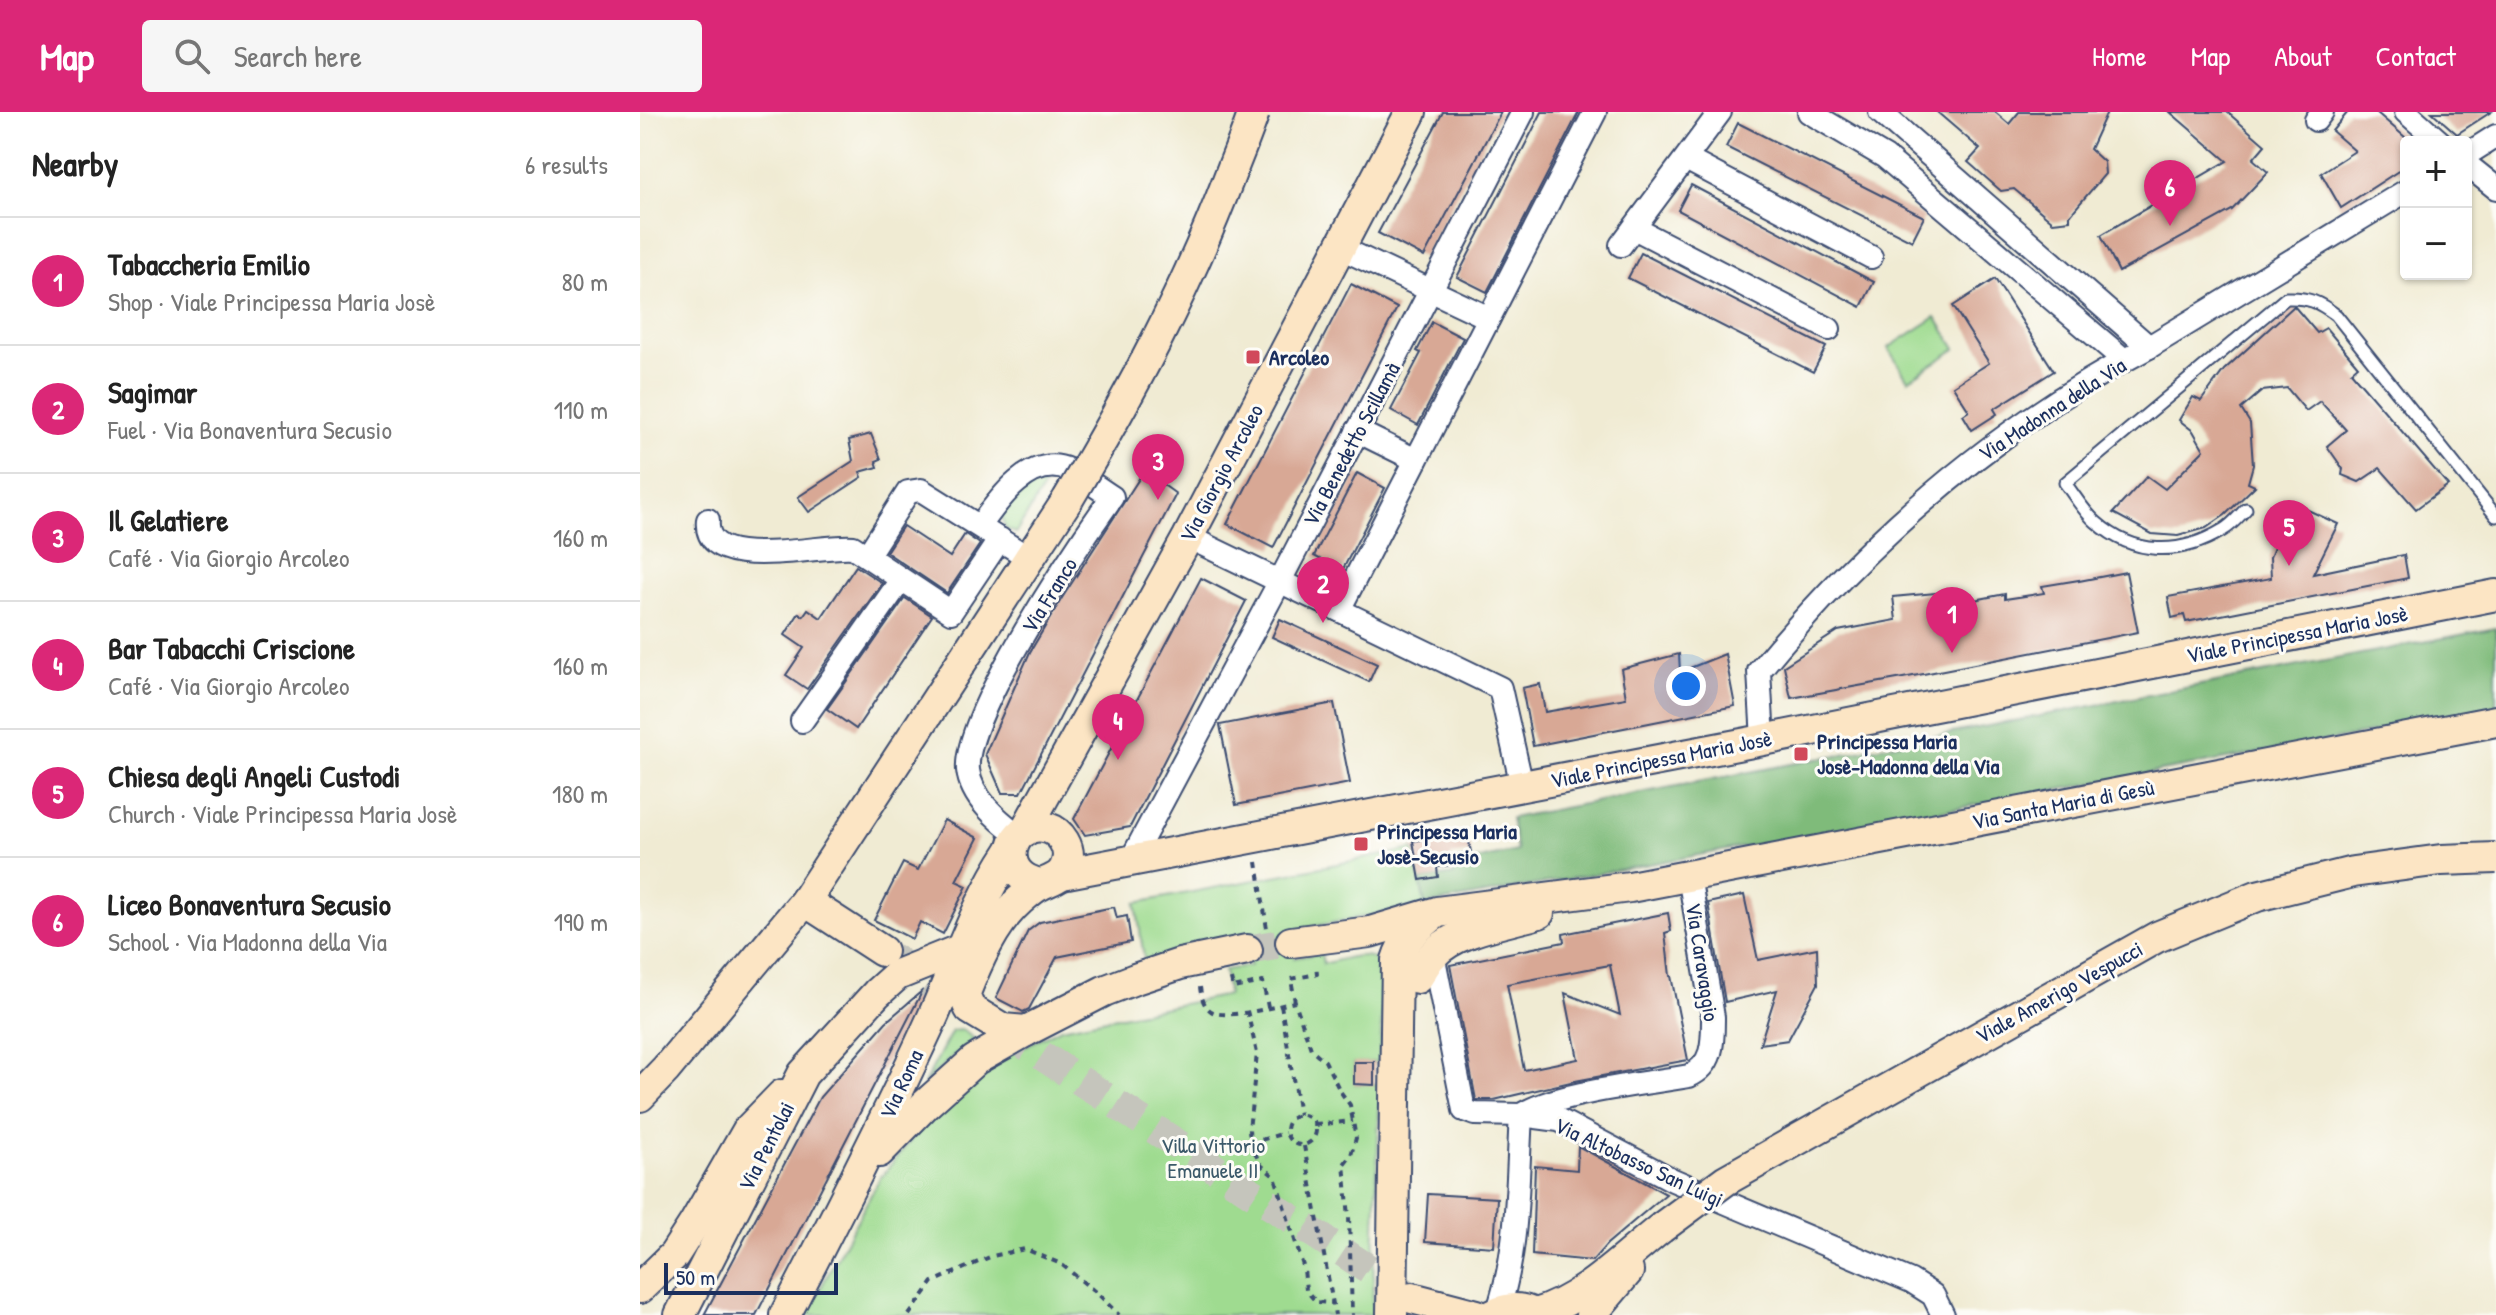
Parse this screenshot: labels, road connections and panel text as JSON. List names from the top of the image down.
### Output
{
  "streets": {
    "main road": [
      "Via Giorgio Arcoleo",
      "Viale Principessa Maria Josè",
      "Via Santa Maria di Gesù",
      "Viale Amerigo Vespucci",
      "Via Roma",
      "Via Pentolai"
    ],
    "street": [
      "Via Madonna della Via",
      "Via Benedetto Scillamà",
      "Via Franco",
      "Via Caravaggio",
      "Via Altobasso San Luigi"
    ]
  },
  "crossings": [
    ["Via Madonna della Via", "Viale Principessa Maria Josè"],
    ["Via Benedetto Scillamà", "Viale Principessa Maria Josè"],
    ["Via Giorgio Arcoleo", "Via Franco"],
    ["Via Giorgio Arcoleo", "Viale Principessa Maria Josè"],
    ["Via Giorgio Arcoleo", "Via Roma"],
    ["Via Franco", "Viale Principessa Maria Josè"],
    ["Via Franco", "Via Roma"],
    ["Viale Principessa Maria Josè", "Via Roma"],
    ["Via Santa Maria di Gesù", "Via Caravaggio"],
    ["Via Caravaggio", "Via Altobasso San Luigi"],
    ["Via Roma", "Via Pentolai"]
  ],
  "parks": ["Villa Vittorio Emanuele II"],
  "places": {
    "transit": ["Arcoleo", "Principessa Maria Josè-Madonna della Via", "Principessa Maria Josè-Secusio"]
  },
  "scale_bar": "50 m",
  "page": {
    "header": "Map",
    "search": "Search here",
    "nav": [
      "Home",
      "Map",
      "About",
      "Contact"
    ],
    "heading": ["Nearby", "6 results"],
    "map_buttons": ["+", "−"],
    "pins": [
      "6",
      "3",
      "5",
      "2",
      "1",
      "4"
    ],
    "list": [
      {
        "mark": "1",
        "name": "Tabaccheria Emilio",
        "note": "Shop · Viale Principessa Maria Josè",
        "value": "80 m"
      },
      {
        "mark": "2",
        "name": "Sagimar",
        "note": "Fuel · Via Bonaventura Secusio",
        "value": "110 m"
      },
      {
        "mark": "3",
        "name": "Il Gelatiere",
        "note": "Café · Via Giorgio Arcoleo",
        "value": "160 m"
      },
      {
        "mark": "4",
        "name": "Bar Tabacchi Criscione",
        "note": "Café · Via Giorgio Arcoleo",
        "value": "160 m"
      },
      {
        "mark": "5",
        "name": "Chiesa degli Angeli Custodi",
        "note": "Church · Viale Principessa Maria Josè",
        "value": "180 m"
      },
      {
        "mark": "6",
        "name": "Liceo Bonaventura Secusio",
        "note": "School · Via Madonna della Via",
        "value": "190 m"
      }
    ],
    "scale": "50 m"
  }
}
